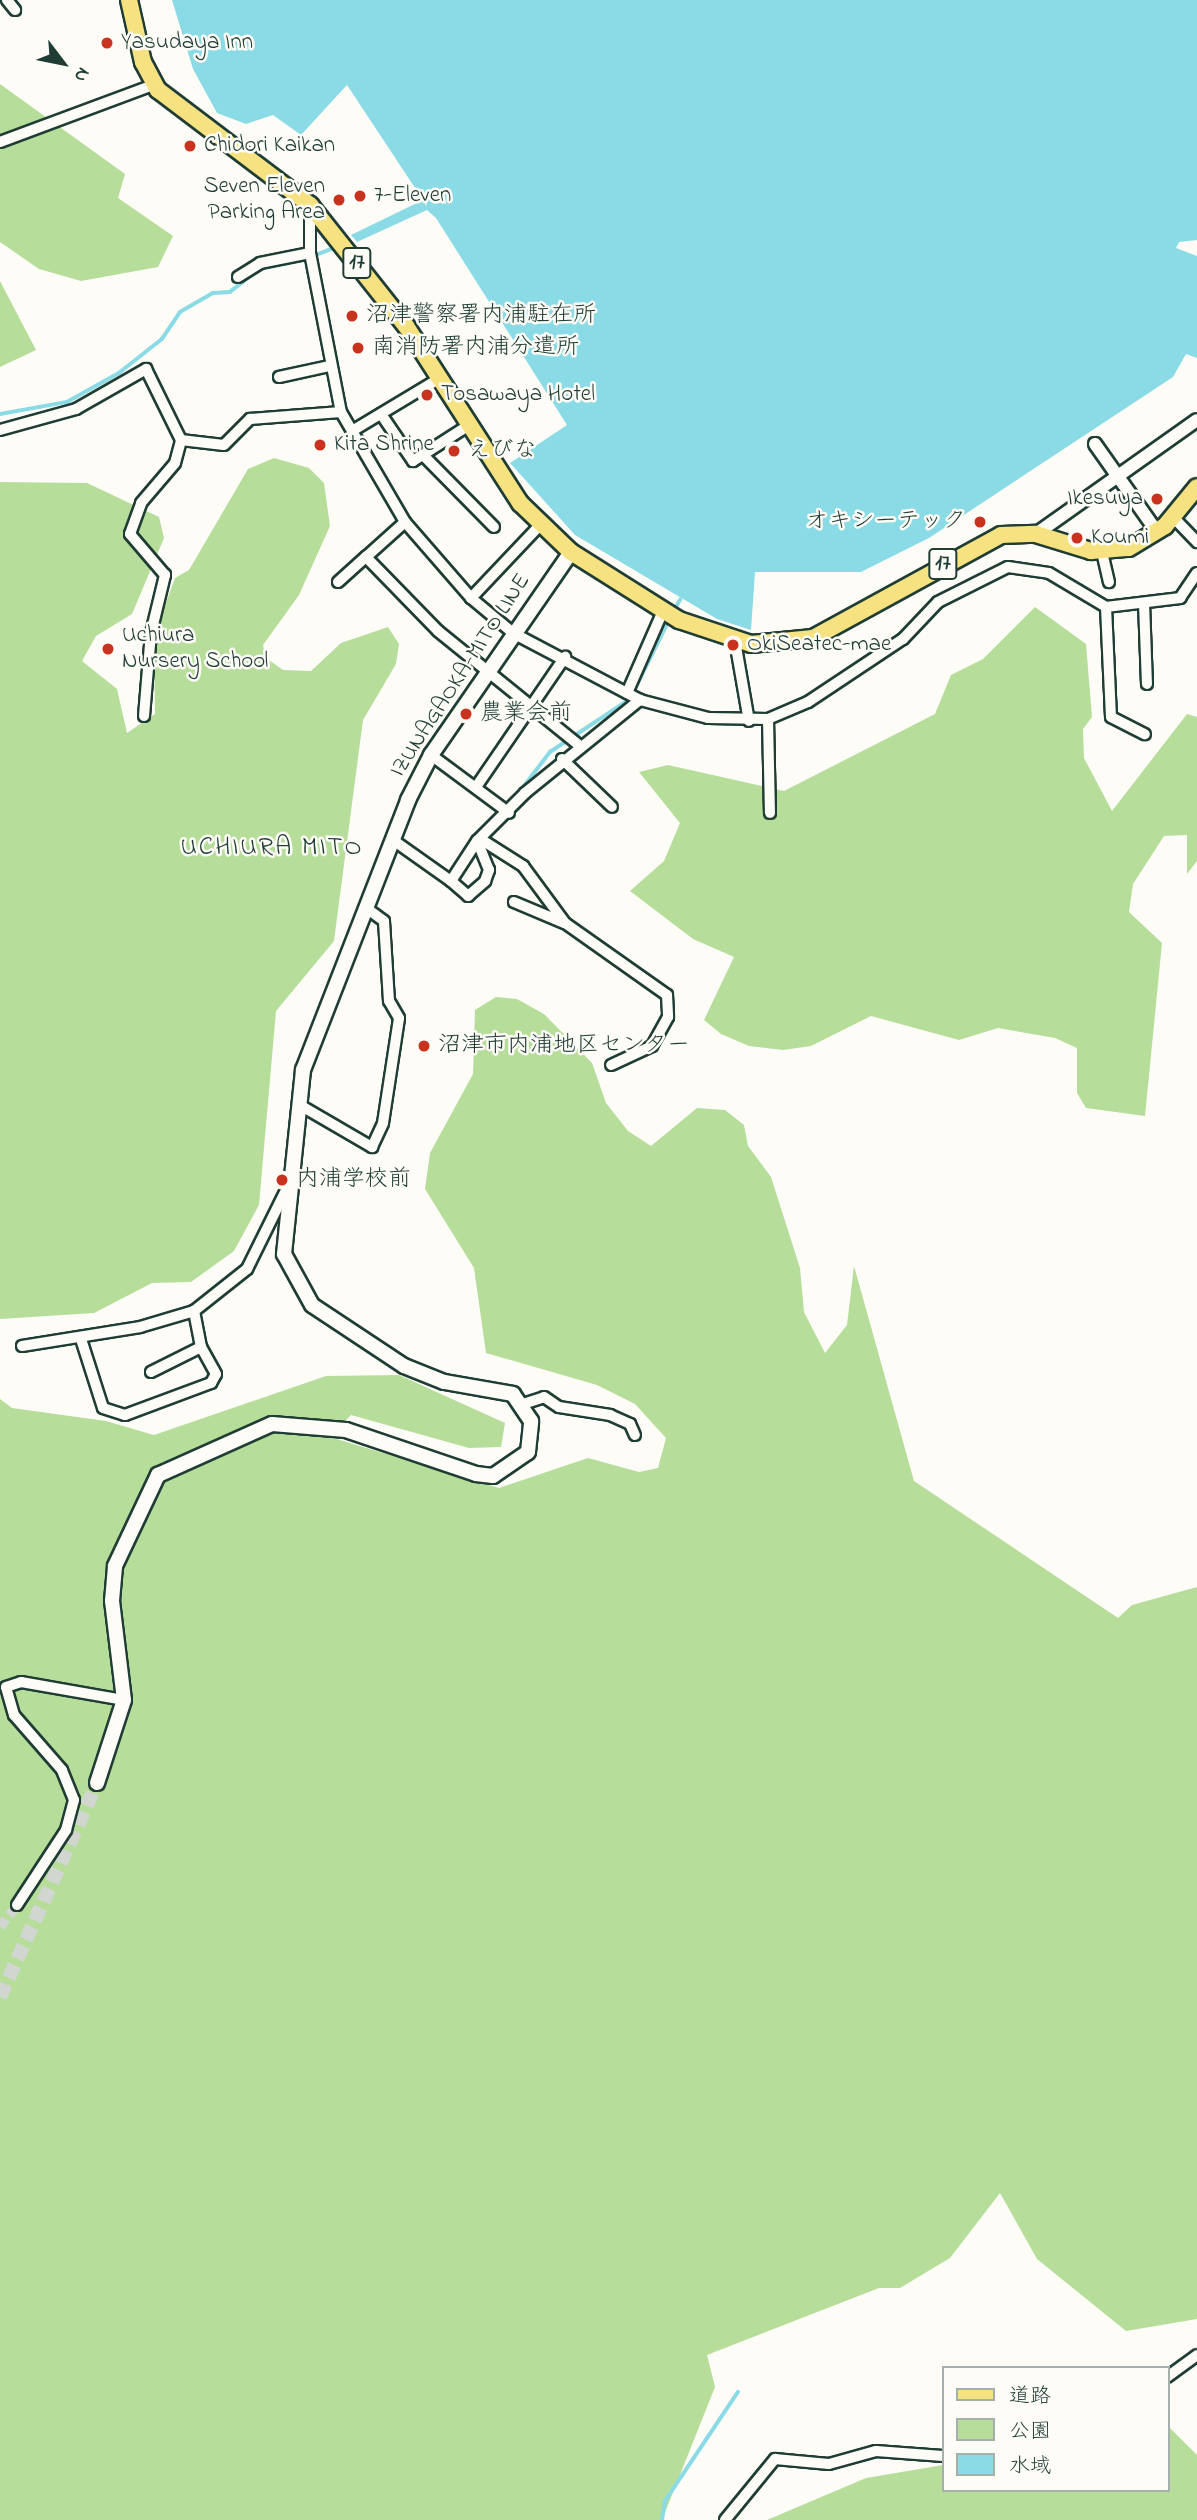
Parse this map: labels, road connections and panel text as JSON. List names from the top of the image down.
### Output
{
  "streets": {
    "main road": ["17", "IZUNAGAOKA-MITO LINE"]
  },
  "crossings": [
    ["17", "IZUNAGAOKA-MITO LINE"]
  ],
  "districts": ["UCHIURA MITO"],
  "places": [
    "Yasudaya Inn",
    "Chidori Kaikan",
    "7-Eleven",
    "Seven Eleven Parking Area",
    "沼津警察署内浦駐在所",
    "南消防署内浦分遣所",
    "Tosawaya Hotel",
    "Kita Shrine",
    "えびな",
    "Ikesuya",
    "オキシーテック",
    "Koumi",
    "OkiSeatec-mae",
    "Uchiura Nursery School",
    "農業会前",
    "沼津市内浦地区センター",
    "内浦学校前"
  ],
  "legend": ["道路", "公園", "水域"],
  "north": "bottom right"
}
